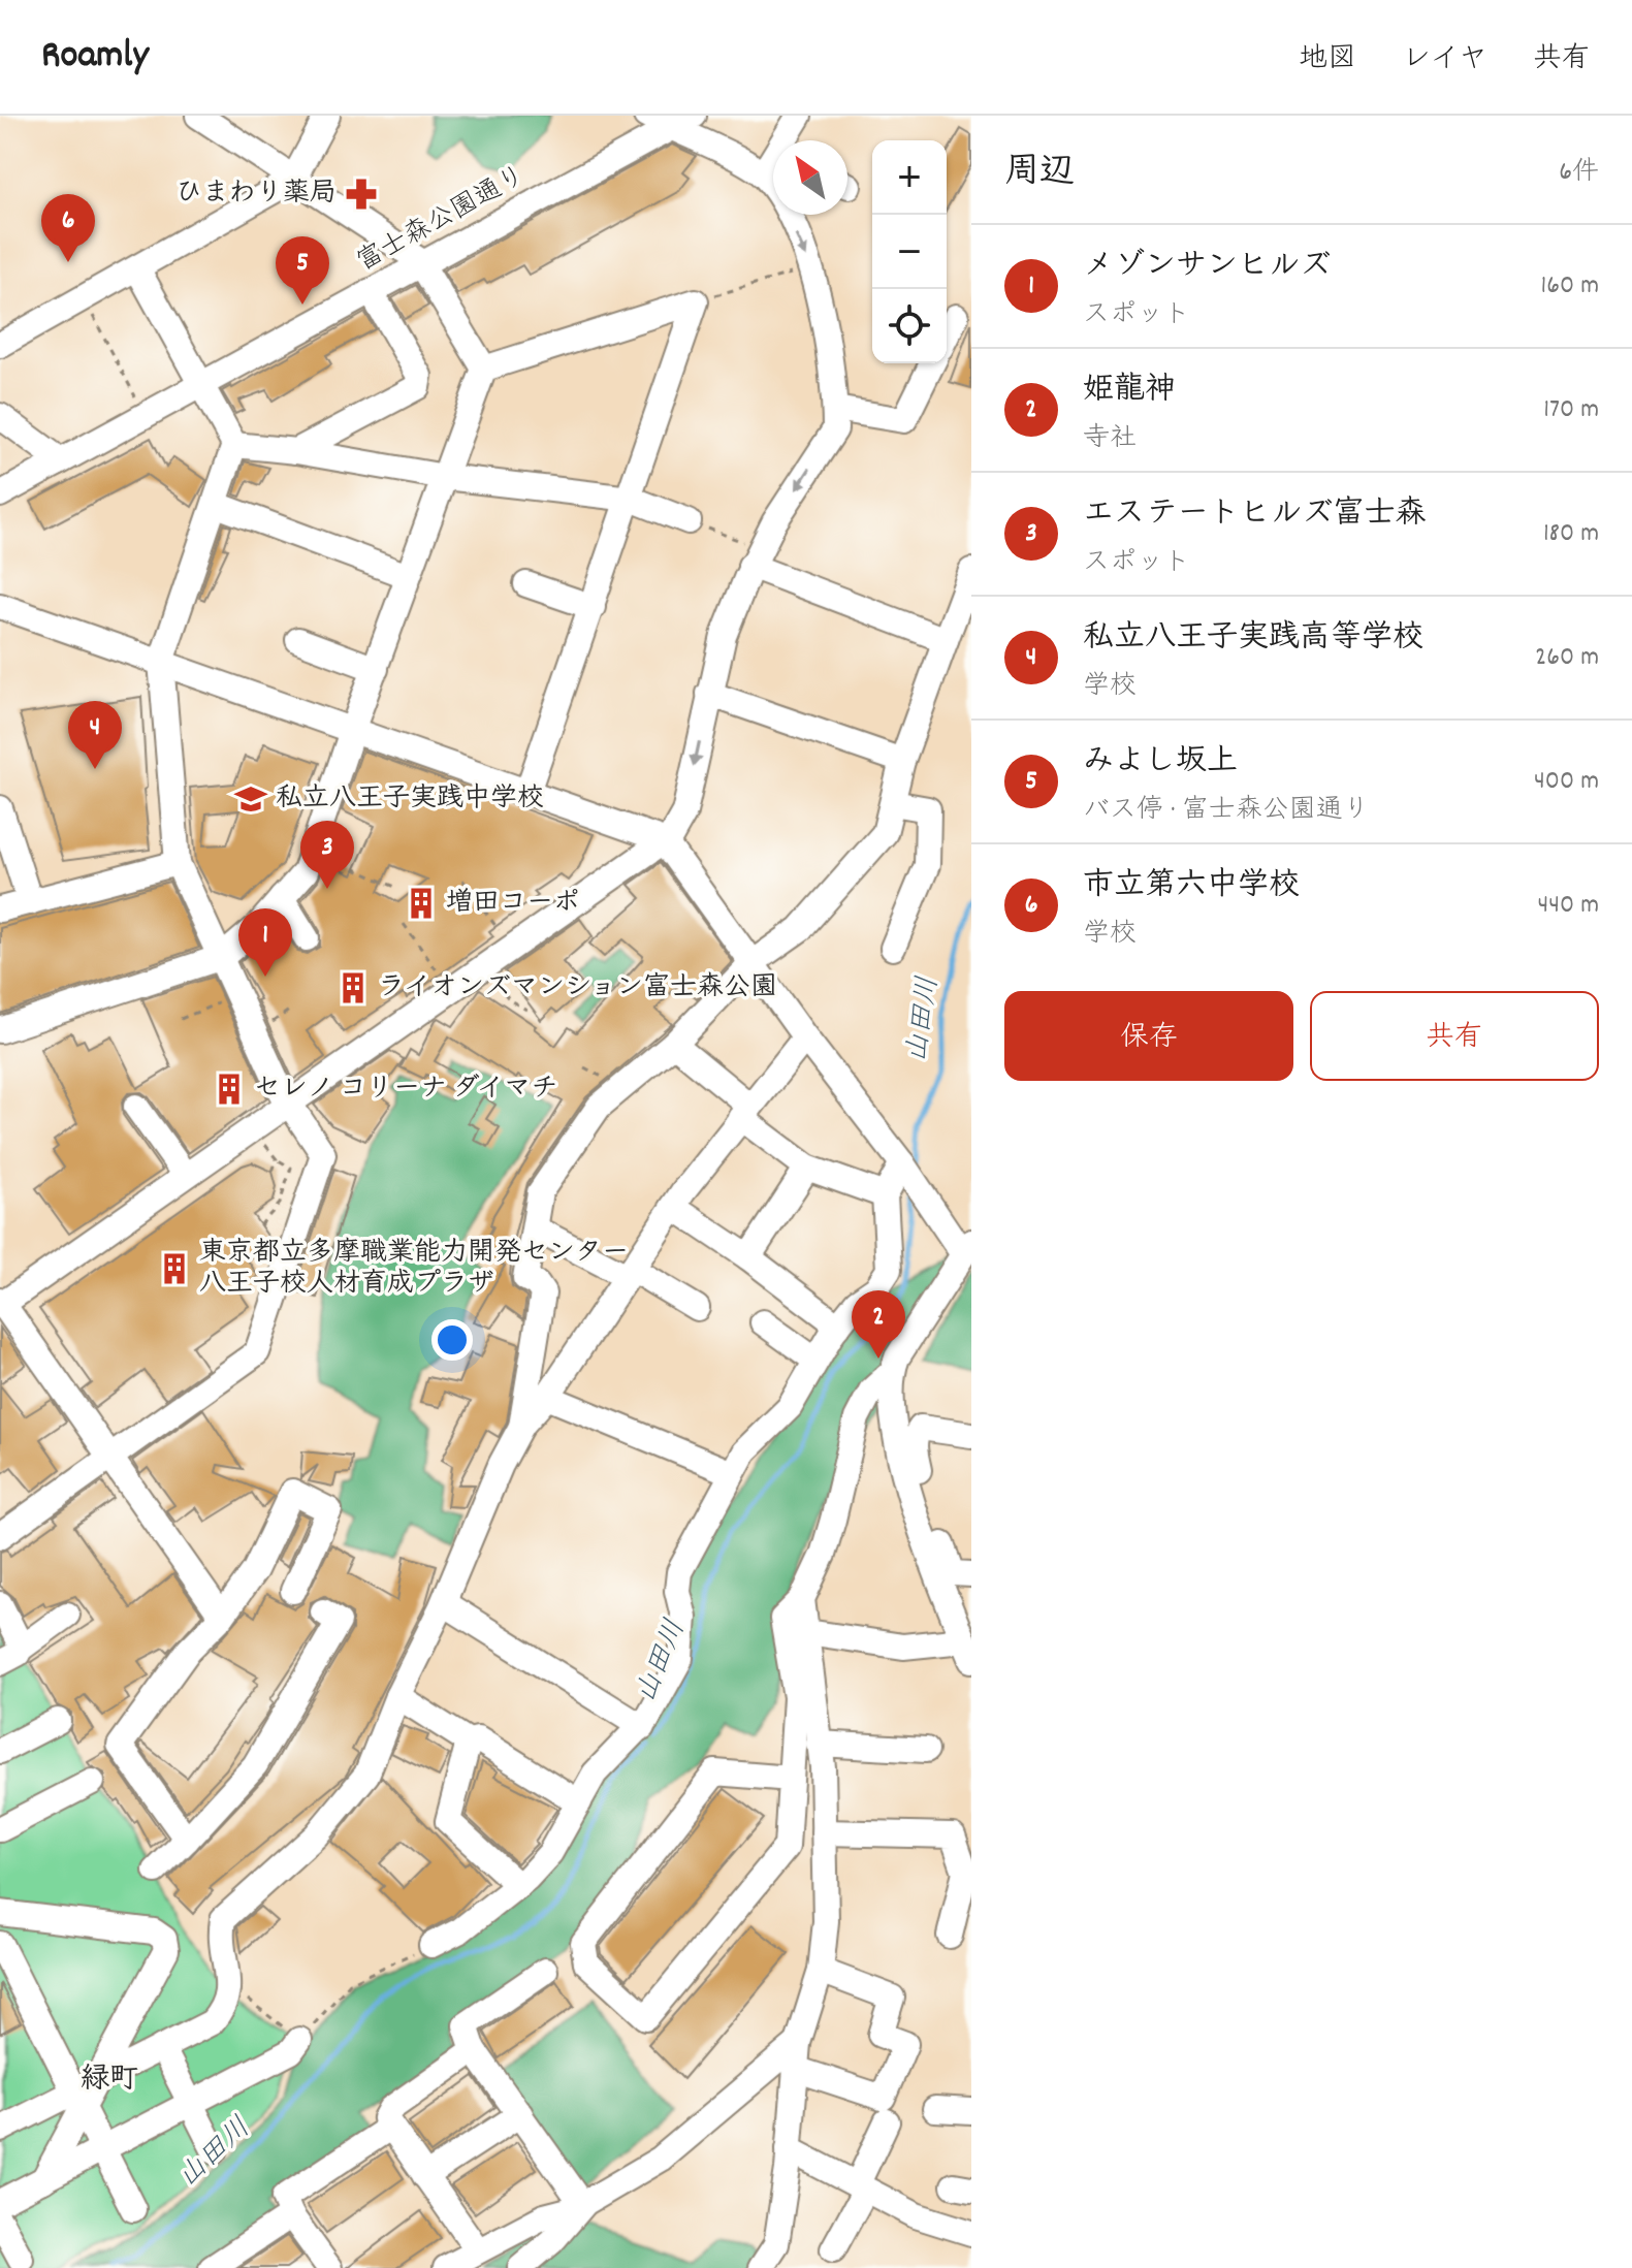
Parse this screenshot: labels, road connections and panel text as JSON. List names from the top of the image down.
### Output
{
  "streets": {
    "street": ["富士森公園通り"]
  },
  "districts": ["緑町"],
  "water": ["山田川"],
  "places": {
    "pharmacy": ["ひまわり薬局"],
    "school or university": ["私立八王子実践中学校"],
    "building": [
      "増田コーポ",
      "ライオンズマンション富士森公園",
      "セレノ コリーナ ダイマチ",
      "東京都立多摩職業能力開発センター 八王子校人材育成プラザ"
    ]
  },
  "north": "top left",
  "page": {
    "header": "Roamly",
    "nav": ["地図", "レイヤ", "共有"],
    "heading": ["周辺", "6件"],
    "map_buttons": ["+", "−"],
    "pins": [
      "6",
      "5",
      "4",
      "3",
      "1",
      "2"
    ],
    "list": [
      {
        "mark": "1",
        "name": "メゾンサンヒルズ",
        "note": "スポット",
        "value": "160 m"
      },
      {
        "mark": "2",
        "name": "姫龍神",
        "note": "寺社",
        "value": "170 m"
      },
      {
        "mark": "3",
        "name": "エステートヒルズ富士森",
        "note": "スポット",
        "value": "180 m"
      },
      {
        "mark": "4",
        "name": "私立八王子実践高等学校",
        "note": "学校",
        "value": "260 m"
      },
      {
        "mark": "5",
        "name": "みよし坂上",
        "note": "バス停 · 富士森公園通り",
        "value": "400 m"
      },
      {
        "mark": "6",
        "name": "市立第六中学校",
        "note": "学校",
        "value": "440 m"
      }
    ],
    "buttons": ["保存", "共有"]
  }
}
